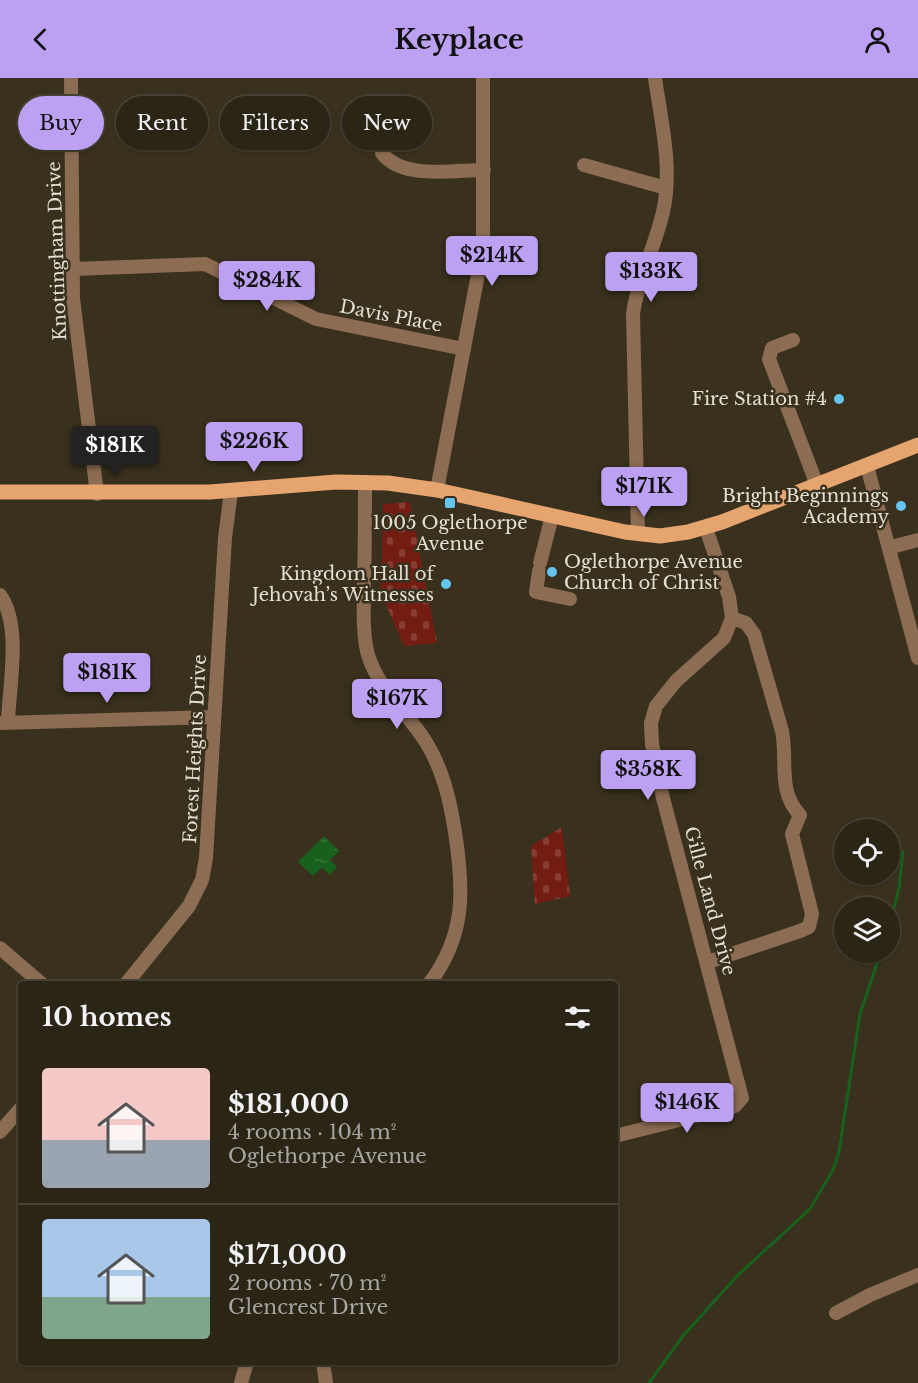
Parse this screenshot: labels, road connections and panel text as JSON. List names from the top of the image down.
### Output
{
  "streets": {
    "street": [
      "Knottingham Drive",
      "Davis Place",
      "Forest Heights Drive",
      "Gille Land Drive"
    ]
  },
  "crossings": [
    ["Knottingham Drive", "Davis Place"]
  ],
  "places": {
    "other": [
      "Fire Station #4",
      "Bright Beginnings Academy",
      "Oglethorpe Avenue Church of Christ",
      "Kingdom Hall of Jehovah’s Witnesses"
    ],
    "transit": ["1005 Oglethorpe Avenue"]
  },
  "page": {
    "header": "Keyplace",
    "chip": [
      "Buy",
      "Rent",
      "Filters",
      "New"
    ],
    "price": [
      "$214K",
      "$133K",
      "$284K",
      "$226K",
      "$181K",
      "$171K",
      "$181K",
      "$167K",
      "$358K",
      "$146K"
    ],
    "heading": "10 homes",
    "list": [
      {
        "name": "$181,000",
        "note": "4 rooms · 104 m² · Oglethorpe Avenue"
      },
      {
        "name": "$171,000",
        "note": "2 rooms · 70 m² · Glencrest Drive"
      }
    ]
  }
}
